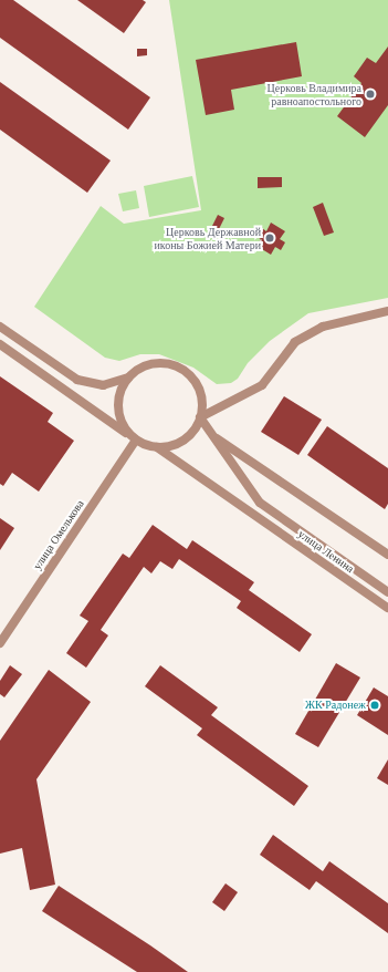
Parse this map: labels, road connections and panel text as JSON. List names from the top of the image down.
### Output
{
  "streets": {
    "street": ["улица Омелькова", "улица Ленина"]
  },
  "crossings": [
    ["улица Омелькова", "улица Ленина"]
  ],
  "places": ["Церковь Владимира равноапостольного", "Церковь Державной иконы Божией Матери", "ЖК Радонеж"]
}
